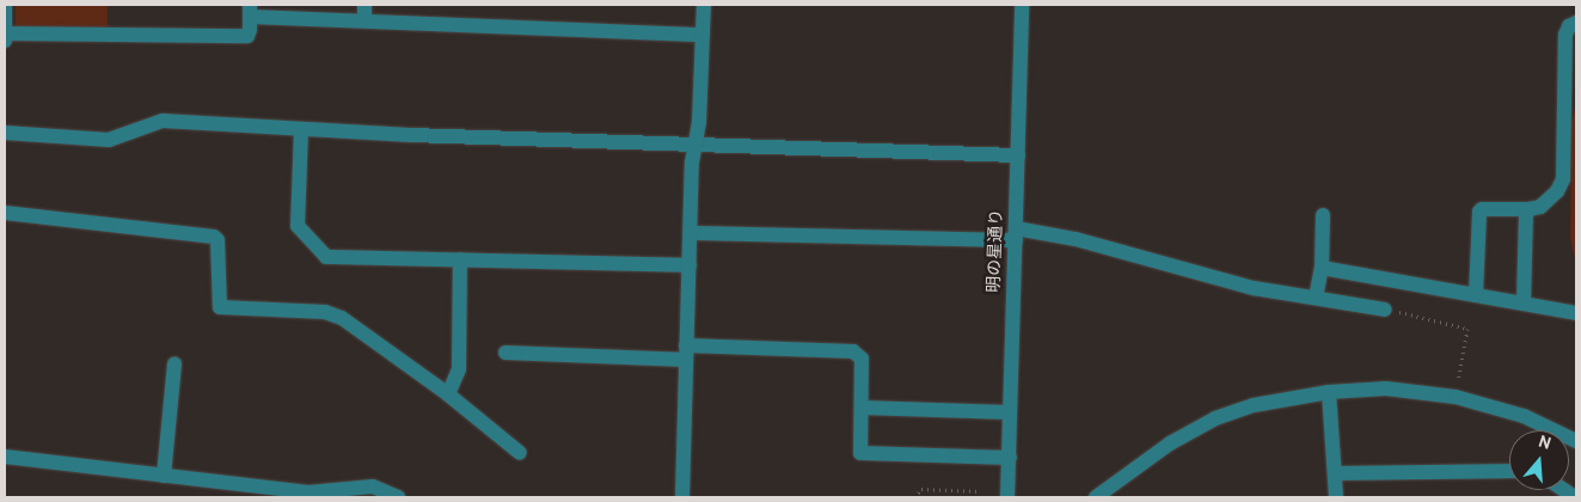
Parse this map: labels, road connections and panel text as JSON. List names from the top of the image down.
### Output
{
  "streets": {
    "street": ["明の星通り"]
  },
  "north": "top"
}
